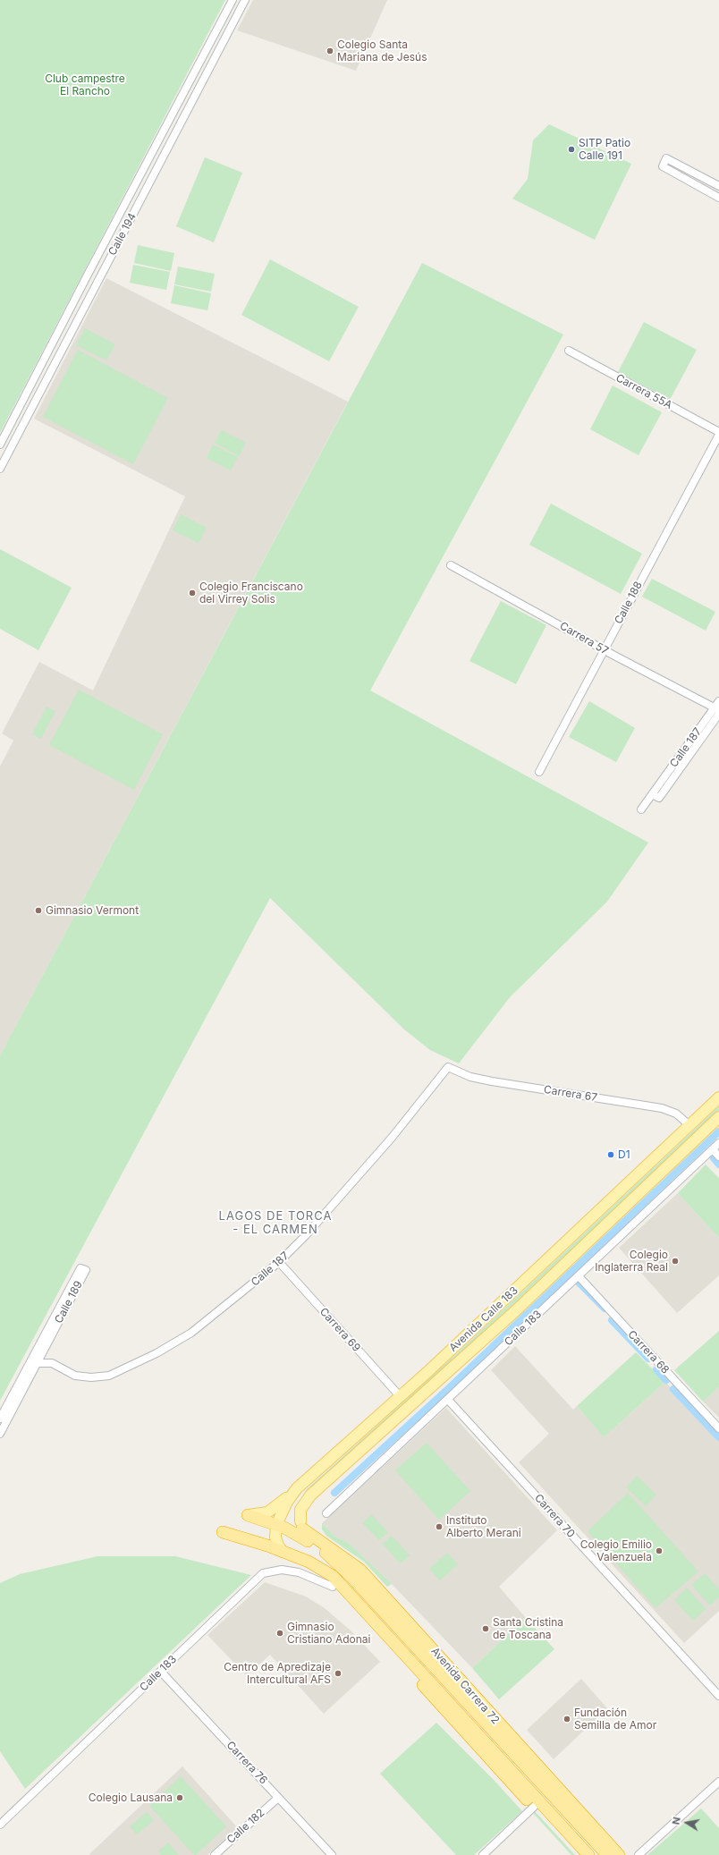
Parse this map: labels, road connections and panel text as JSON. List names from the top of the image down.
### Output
{
  "streets": {
    "highway": ["Avenida Carrera 72"],
    "main road": ["Avenida Calle 183"],
    "street": [
      "Calle 194",
      "Carrera 55A",
      "Calle 188",
      "Carrera 57",
      "Calle 187",
      "Carrera 67",
      "Calle 189",
      "Calle 183",
      "Carrera 69",
      "Carrera 68",
      "Carrera 70",
      "Carrera 76",
      "Calle 182"
    ]
  },
  "crossings": [
    ["Carrera 55A", "Calle 188"],
    ["Calle 188", "Carrera 57"],
    ["Carrera 57", "Calle 187"],
    ["Calle 187", "Carrera 67"],
    ["Calle 187", "Calle 189"],
    ["Calle 187", "Carrera 69"],
    ["Carrera 67", "Avenida Calle 183"],
    ["Avenida Calle 183", "Carrera 69"],
    ["Avenida Calle 183", "Avenida Carrera 72"],
    ["Calle 183", "Carrera 68"],
    ["Calle 183", "Carrera 70"],
    ["Calle 183", "Avenida Carrera 72"],
    ["Calle 183", "Carrera 76"],
    ["Carrera 76", "Calle 182"]
  ],
  "districts": ["LAGOS DE TORCA - EL CARMEN"],
  "parks": ["Club campestre El Rancho"],
  "places": [
    "Colegio Santa Mariana de Jesús",
    "SITP Patio Calle 191",
    "Colegio Franciscano del Virrey Solis",
    "Gimnasio Vermont",
    "D1",
    "Colegio Inglaterra Real",
    "Instituto Alberto Merani",
    "Colegio Emilio Valenzuela",
    "Santa Cristina de Toscana",
    "Gimnasio Cristiano Adonai",
    "Centro de Apredizaje Intercultural AFS",
    "Fundación Semilla de Amor",
    "Colegio Lausana"
  ],
  "north": "left"
}
